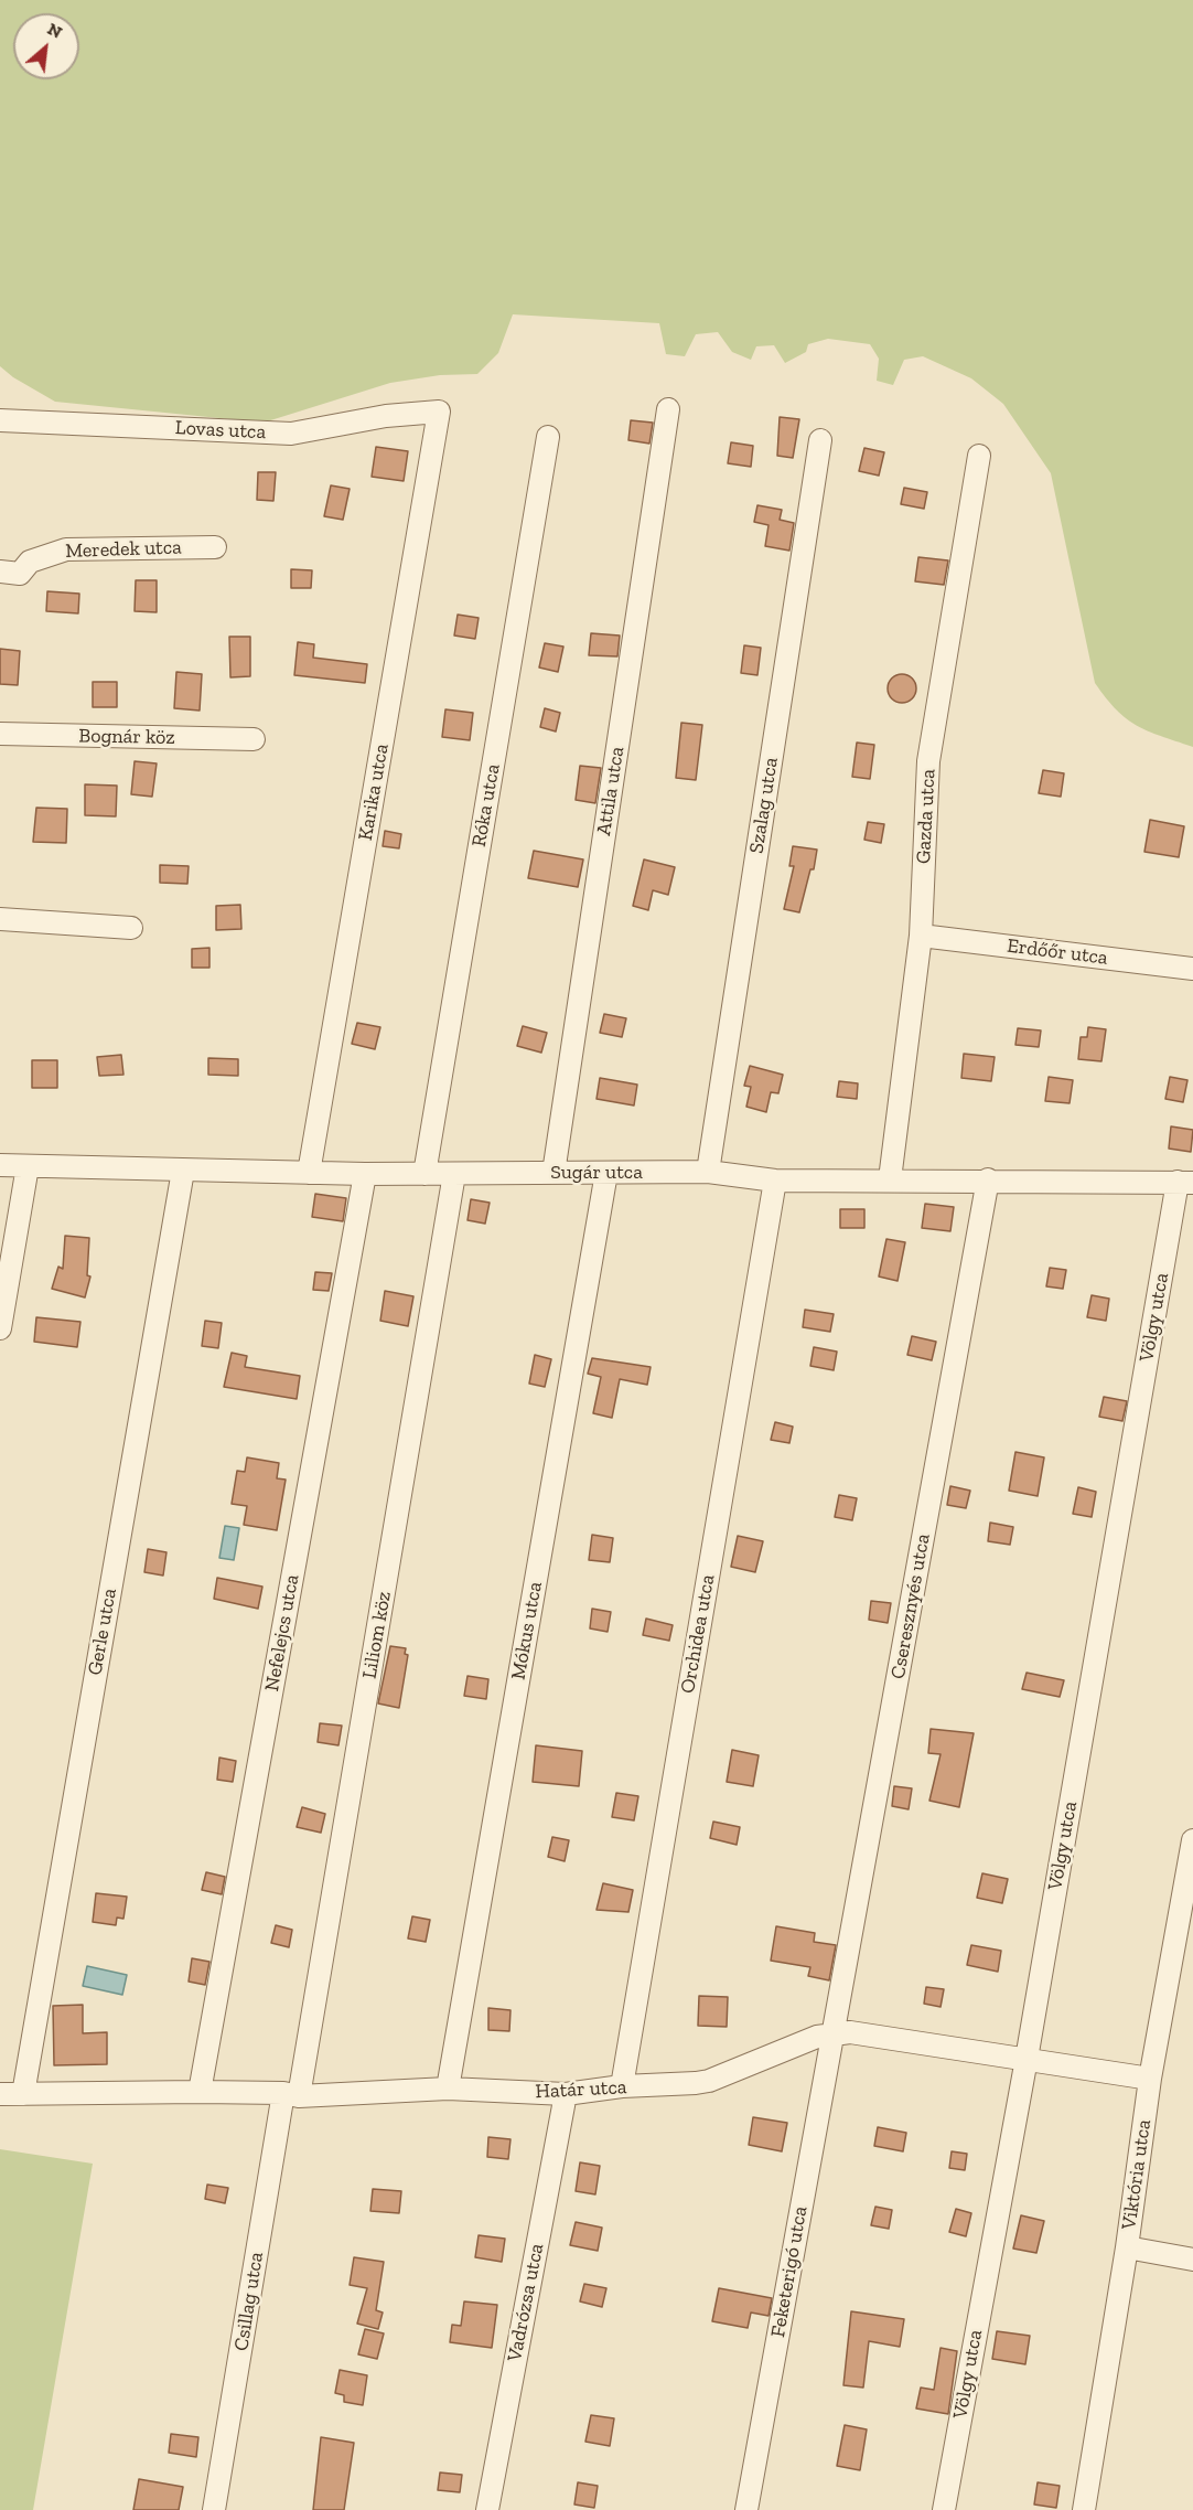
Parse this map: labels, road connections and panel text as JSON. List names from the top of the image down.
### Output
{
  "streets": {
    "street": [
      "Lovas utca",
      "Meredek utca",
      "Bognár köz",
      "Attila utca",
      "Karika utca",
      "Róka utca",
      "Szalag utca",
      "Gazda utca",
      "Erdőőr utca",
      "Sugár utca",
      "Völgy utca",
      "Cseresznyés utca",
      "Mókus utca",
      "Gerle utca",
      "Nefelejcs utca",
      "Orchidea utca",
      "Liliom köz",
      "Határ utca",
      "Viktória utca",
      "Feketerigó utca",
      "Csillag utca",
      "Vadrózsa utca"
    ]
  },
  "crossings": [
    ["Lovas utca", "Karika utca"],
    ["Attila utca", "Sugár utca"],
    ["Karika utca", "Sugár utca"],
    ["Róka utca", "Sugár utca"],
    ["Szalag utca", "Sugár utca"],
    ["Gazda utca", "Erdőőr utca"],
    ["Gazda utca", "Sugár utca"],
    ["Sugár utca", "Völgy utca"],
    ["Sugár utca", "Cseresznyés utca"],
    ["Sugár utca", "Mókus utca"],
    ["Sugár utca", "Gerle utca"],
    ["Sugár utca", "Nefelejcs utca"],
    ["Sugár utca", "Orchidea utca"],
    ["Sugár utca", "Liliom köz"],
    ["Völgy utca", "Határ utca"],
    ["Cseresznyés utca", "Határ utca"],
    ["Cseresznyés utca", "Feketerigó utca"],
    ["Mókus utca", "Határ utca"],
    ["Gerle utca", "Határ utca"],
    ["Nefelejcs utca", "Határ utca"],
    ["Orchidea utca", "Határ utca"],
    ["Liliom köz", "Határ utca"],
    ["Liliom köz", "Csillag utca"],
    ["Határ utca", "Viktória utca"],
    ["Határ utca", "Feketerigó utca"],
    ["Határ utca", "Csillag utca"],
    ["Határ utca", "Vadrózsa utca"]
  ],
  "north": "top right"
}
